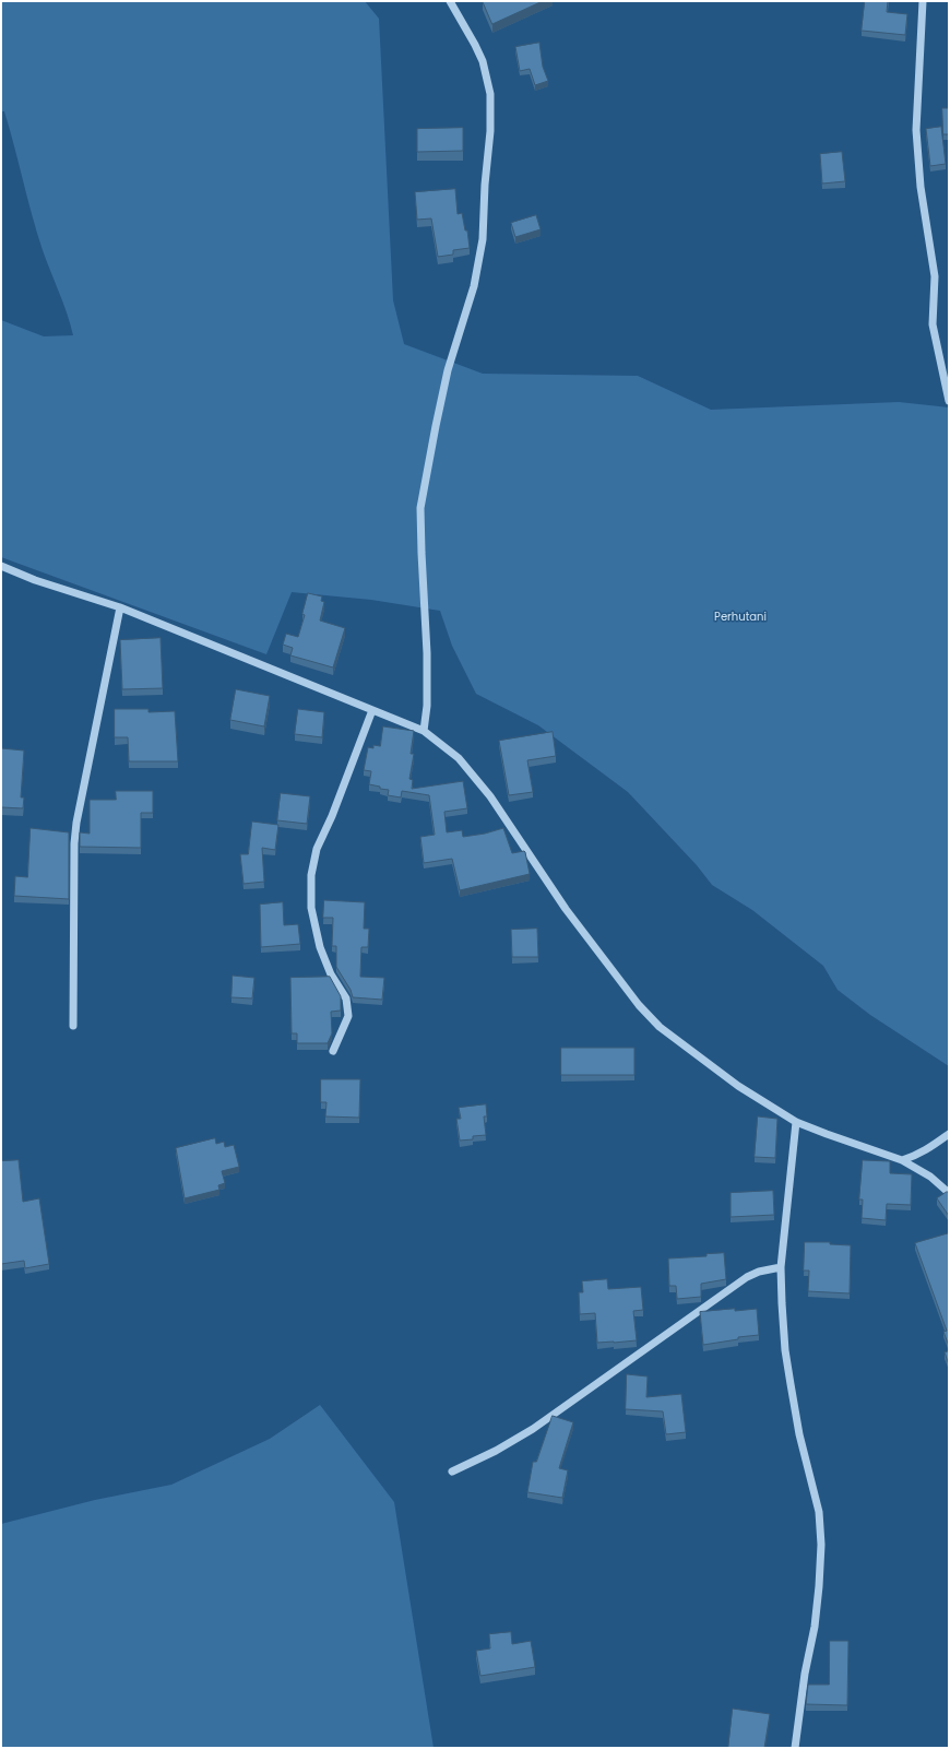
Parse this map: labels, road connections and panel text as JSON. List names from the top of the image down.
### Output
{
  "parks": ["Perhutani"]
}
